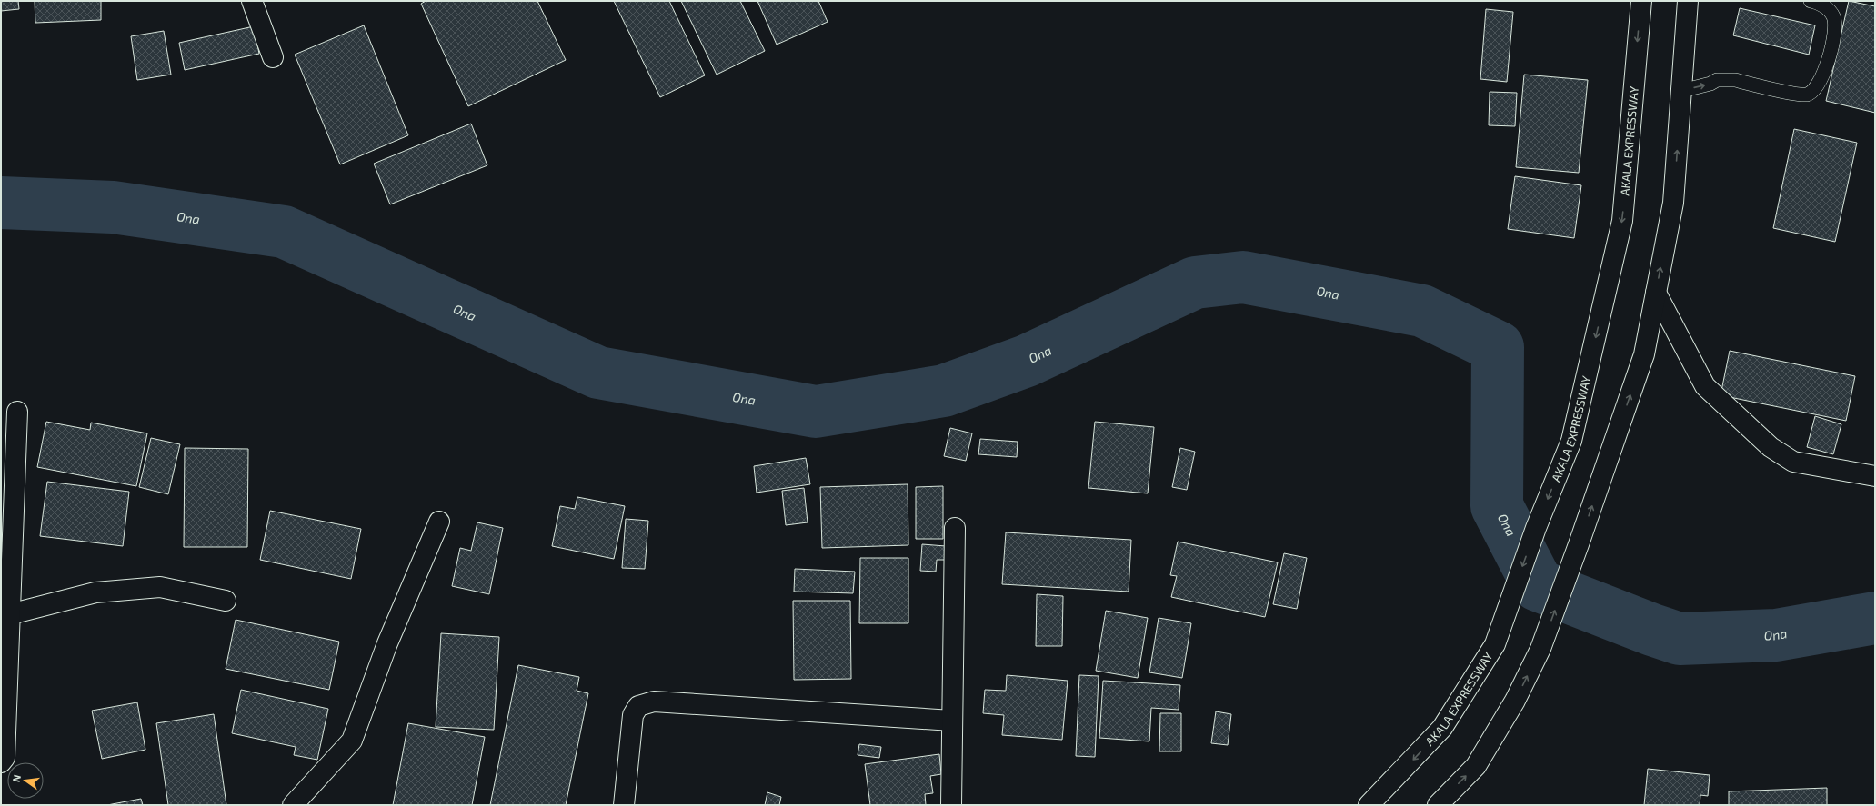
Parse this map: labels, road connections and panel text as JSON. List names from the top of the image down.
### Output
{
  "streets": {
    "street": ["AKALA EXPRESSWAY"]
  },
  "water": ["Ona"],
  "north": "left"
}
